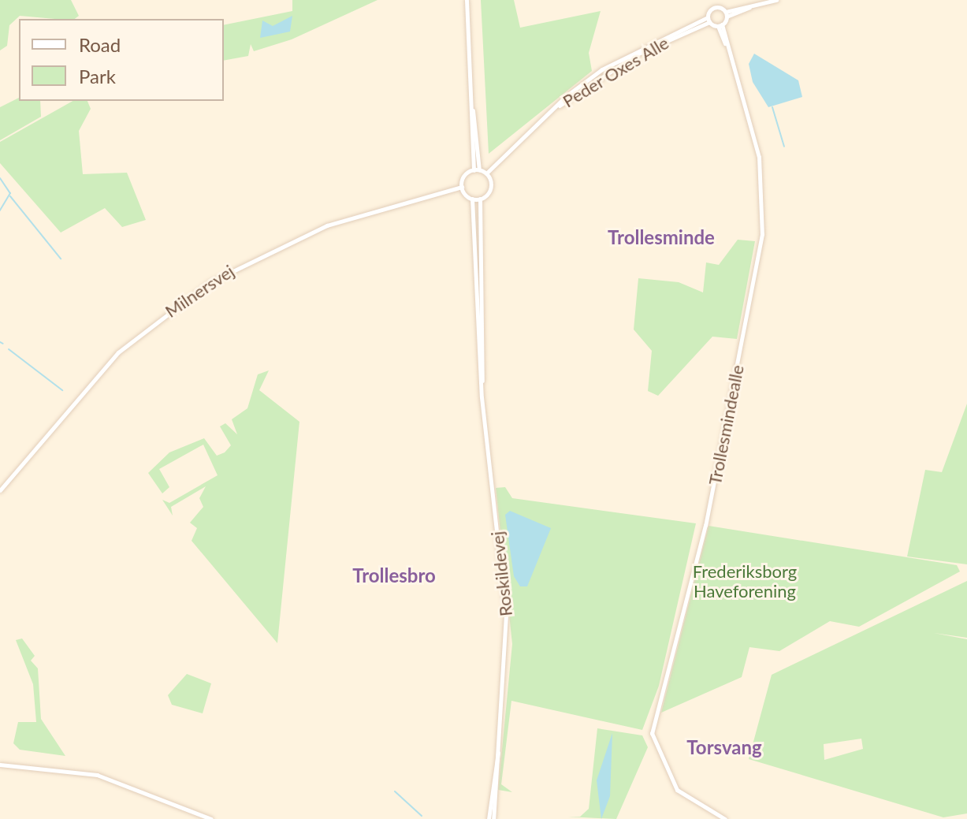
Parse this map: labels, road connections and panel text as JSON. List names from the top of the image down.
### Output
{
  "streets": {
    "street": [
      "Peder Oxes Alle",
      "Milnersvej",
      "Trollesmindealle",
      "Roskildevej"
    ]
  },
  "crossings": [
    ["Peder Oxes Alle", "Milnersvej"],
    ["Peder Oxes Alle", "Roskildevej"],
    ["Milnersvej", "Roskildevej"]
  ],
  "districts": ["Trollesminde", "Trollesbro", "Torsvang"],
  "parks": ["Frederiksborg Haveforening"],
  "legend": ["Road", "Park"]
}
